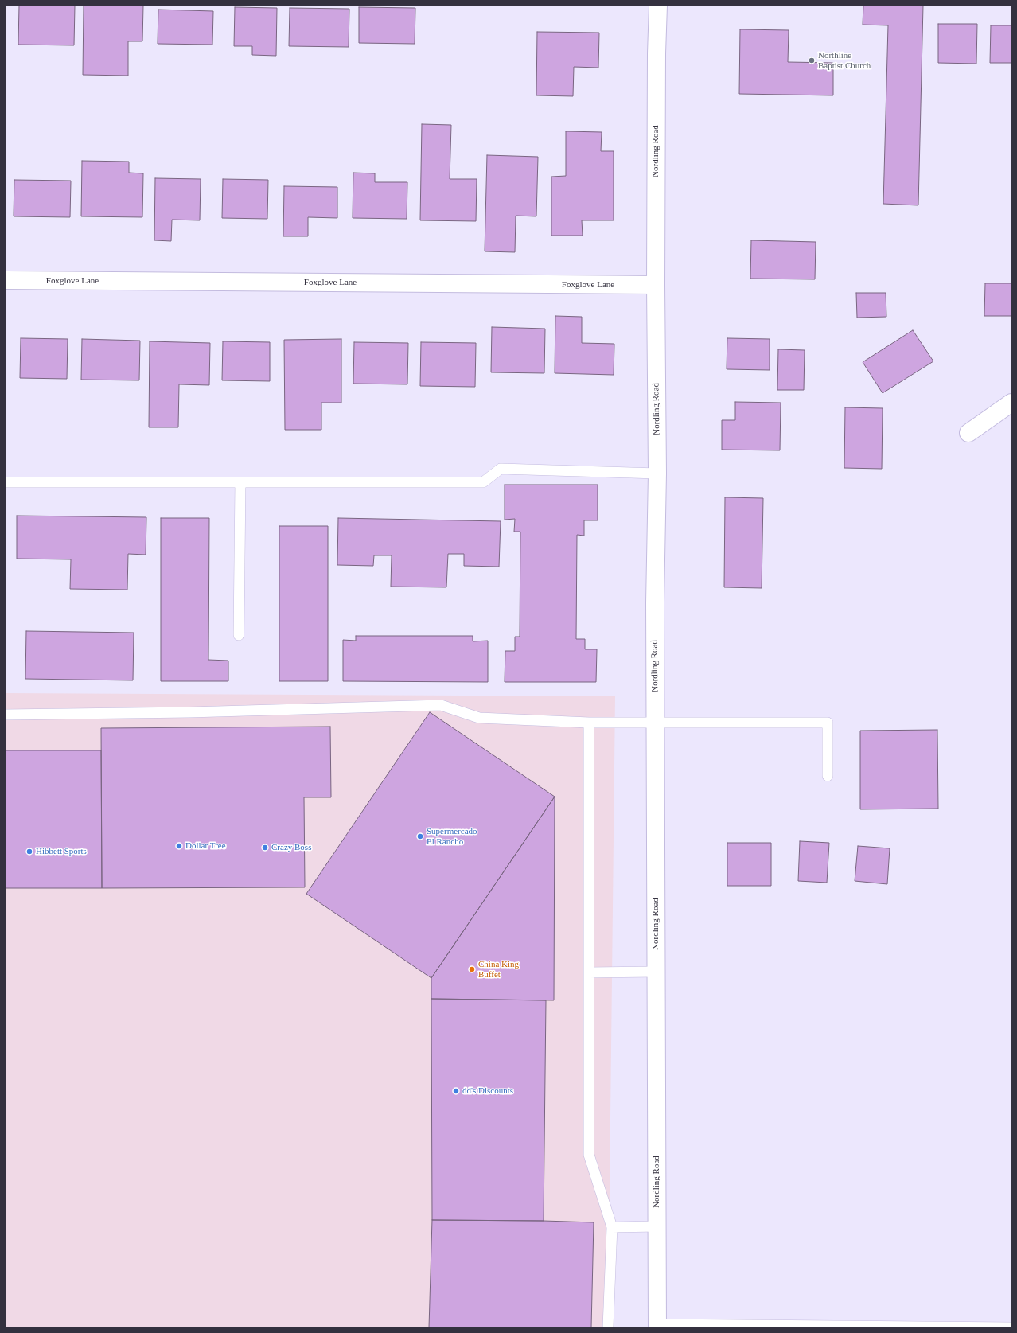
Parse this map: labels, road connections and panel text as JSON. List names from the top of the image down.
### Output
{
  "streets": {
    "street": ["Nordling Road", "Foxglove Lane"]
  },
  "crossings": [
    ["Nordling Road", "Foxglove Lane"]
  ],
  "places": [
    "Northline Baptist Church",
    "Supermercado El Rancho",
    "Dollar Tree",
    "Crazy Boss",
    "Hibbett Sports",
    "China King Buffet",
    "dd's Discounts"
  ]
}
